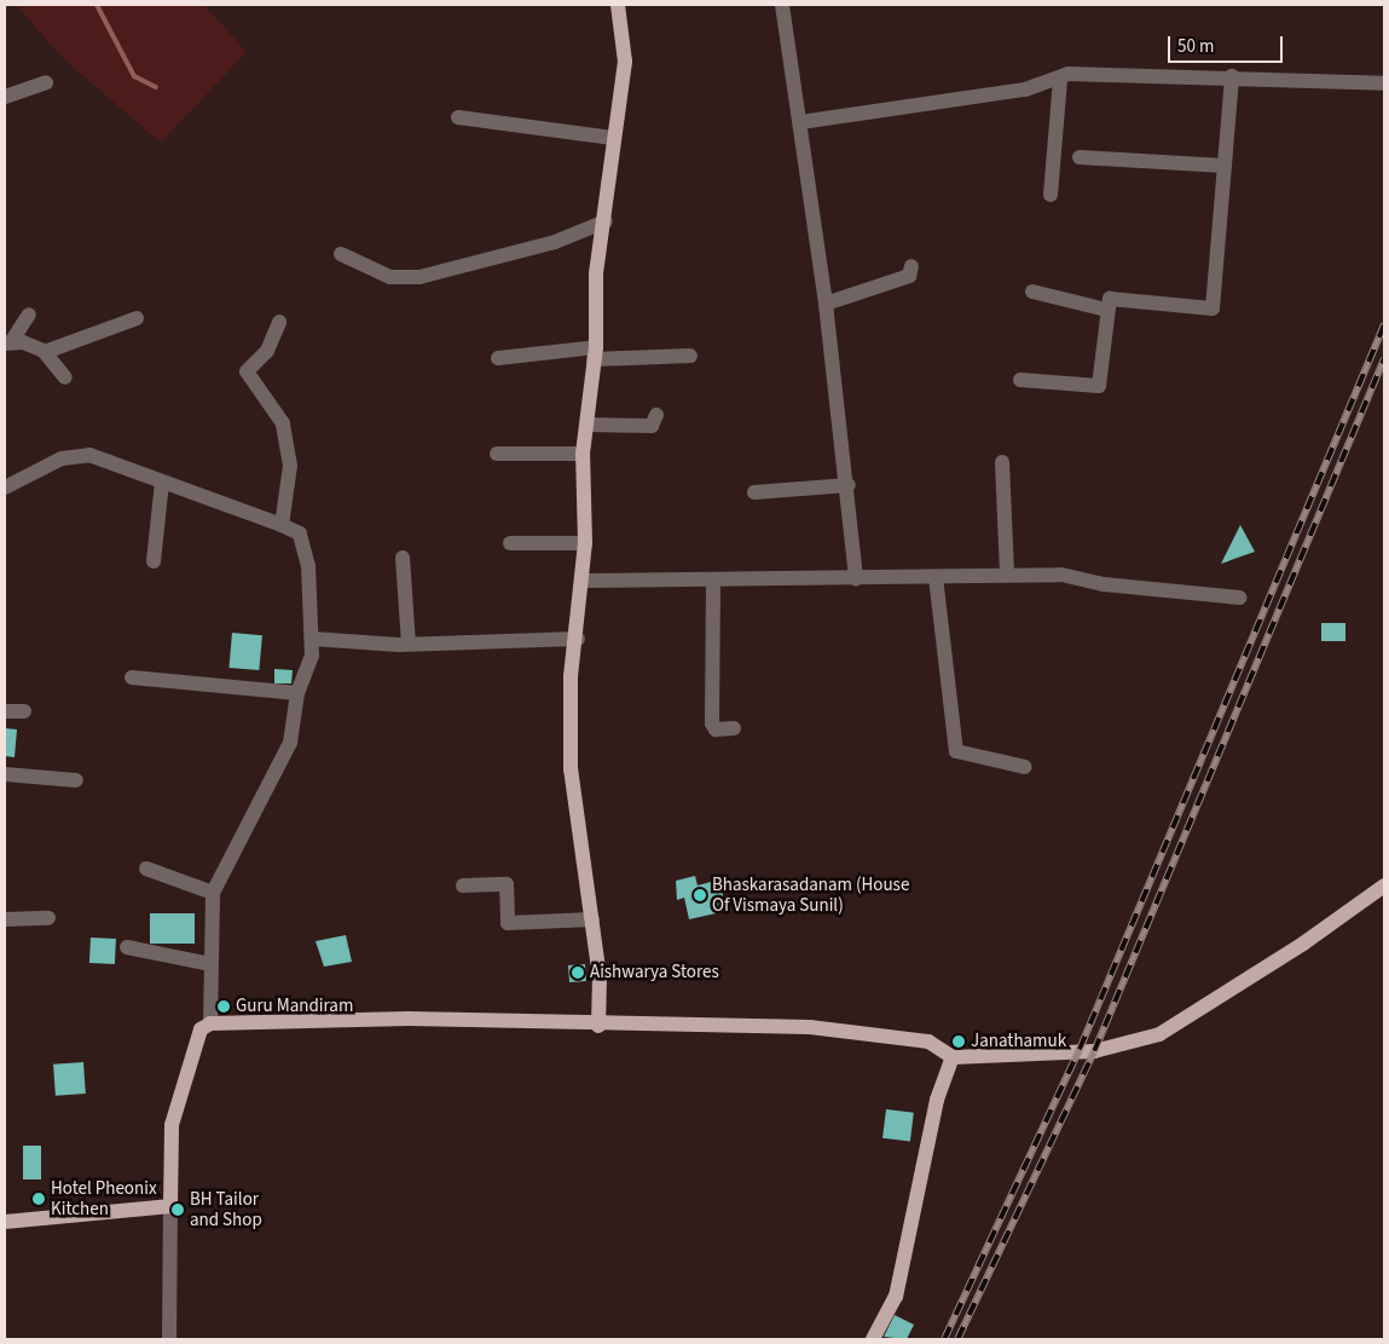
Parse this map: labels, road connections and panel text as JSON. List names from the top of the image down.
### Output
{
  "places": [
    "Bhaskarasadanam (House Of Vismaya Sunil)",
    "Aishwarya Stores",
    "Guru Mandiram",
    "Janathamuk",
    "Hotel Pheonix Kitchen",
    "BH Tailor and Shop"
  ],
  "scale_bar": "50 m"
}
